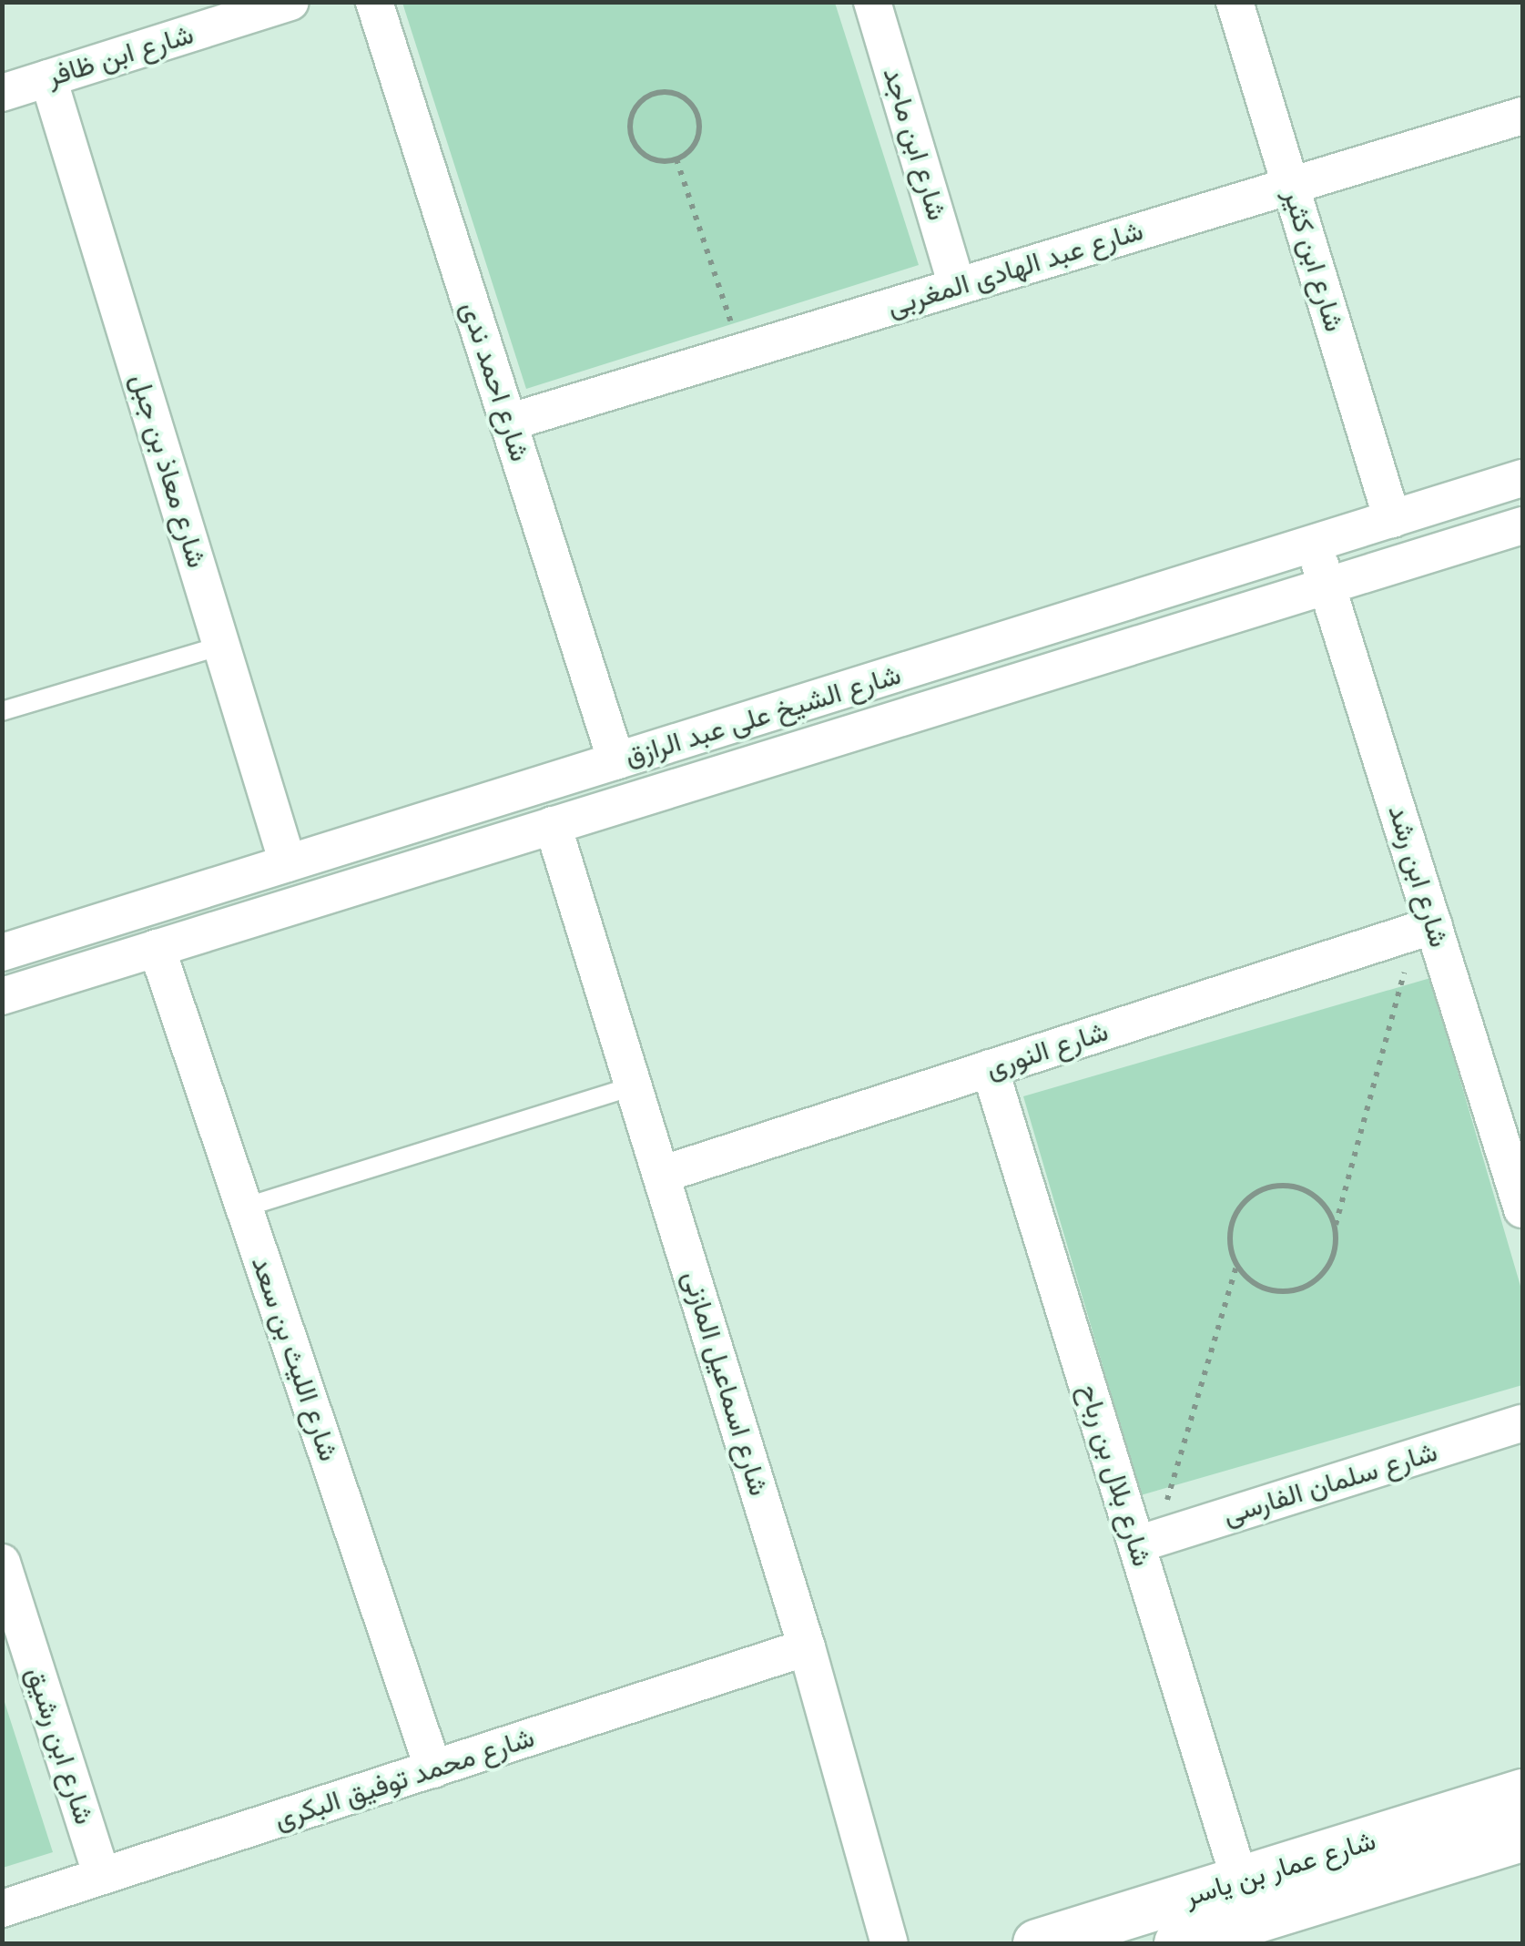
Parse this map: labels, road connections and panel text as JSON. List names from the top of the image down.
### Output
{
  "streets": {
    "street": [
      "شارع ابن ظافر",
      "شارع ابن ماجد",
      "شارع ابن كثير",
      "شارع عبد الهادى المغربى",
      "شارع احمد ندى",
      "شارع معاذ بن جبل",
      "شارع الشيخ على عبد الرازق",
      "شارع ابن رشد",
      "شارع النورى",
      "شارع الليث بن سعد",
      "شارع اسماعيل المازنى",
      "شارع بلال بن رباح",
      "شارع سلمان الفارسى",
      "شارع ابن رشيق",
      "شارع محمد توفيق البكرى",
      "شارع عمار بن ياسر"
    ]
  },
  "crossings": [
    ["شارع ابن ظافر", "شارع معاذ بن جبل"],
    ["شارع ابن ماجد", "شارع عبد الهادى المغربى"],
    ["شارع ابن كثير", "شارع عبد الهادى المغربى"],
    ["شارع ابن كثير", "شارع الشيخ على عبد الرازق"],
    ["شارع عبد الهادى المغربى", "شارع احمد ندى"],
    ["شارع احمد ندى", "شارع الشيخ على عبد الرازق"],
    ["شارع معاذ بن جبل", "شارع الشيخ على عبد الرازق"],
    ["شارع الشيخ على عبد الرازق", "شارع ابن رشد"],
    ["شارع الشيخ على عبد الرازق", "شارع الليث بن سعد"],
    ["شارع الشيخ على عبد الرازق", "شارع اسماعيل المازنى"],
    ["شارع ابن رشد", "شارع النورى"],
    ["شارع النورى", "شارع اسماعيل المازنى"],
    ["شارع النورى", "شارع بلال بن رباح"],
    ["شارع الليث بن سعد", "شارع محمد توفيق البكرى"],
    ["شارع اسماعيل المازنى", "شارع محمد توفيق البكرى"],
    ["شارع بلال بن رباح", "شارع سلمان الفارسى"],
    ["شارع بلال بن رباح", "شارع عمار بن ياسر"],
    ["شارع ابن رشيق", "شارع محمد توفيق البكرى"]
  ]
}
